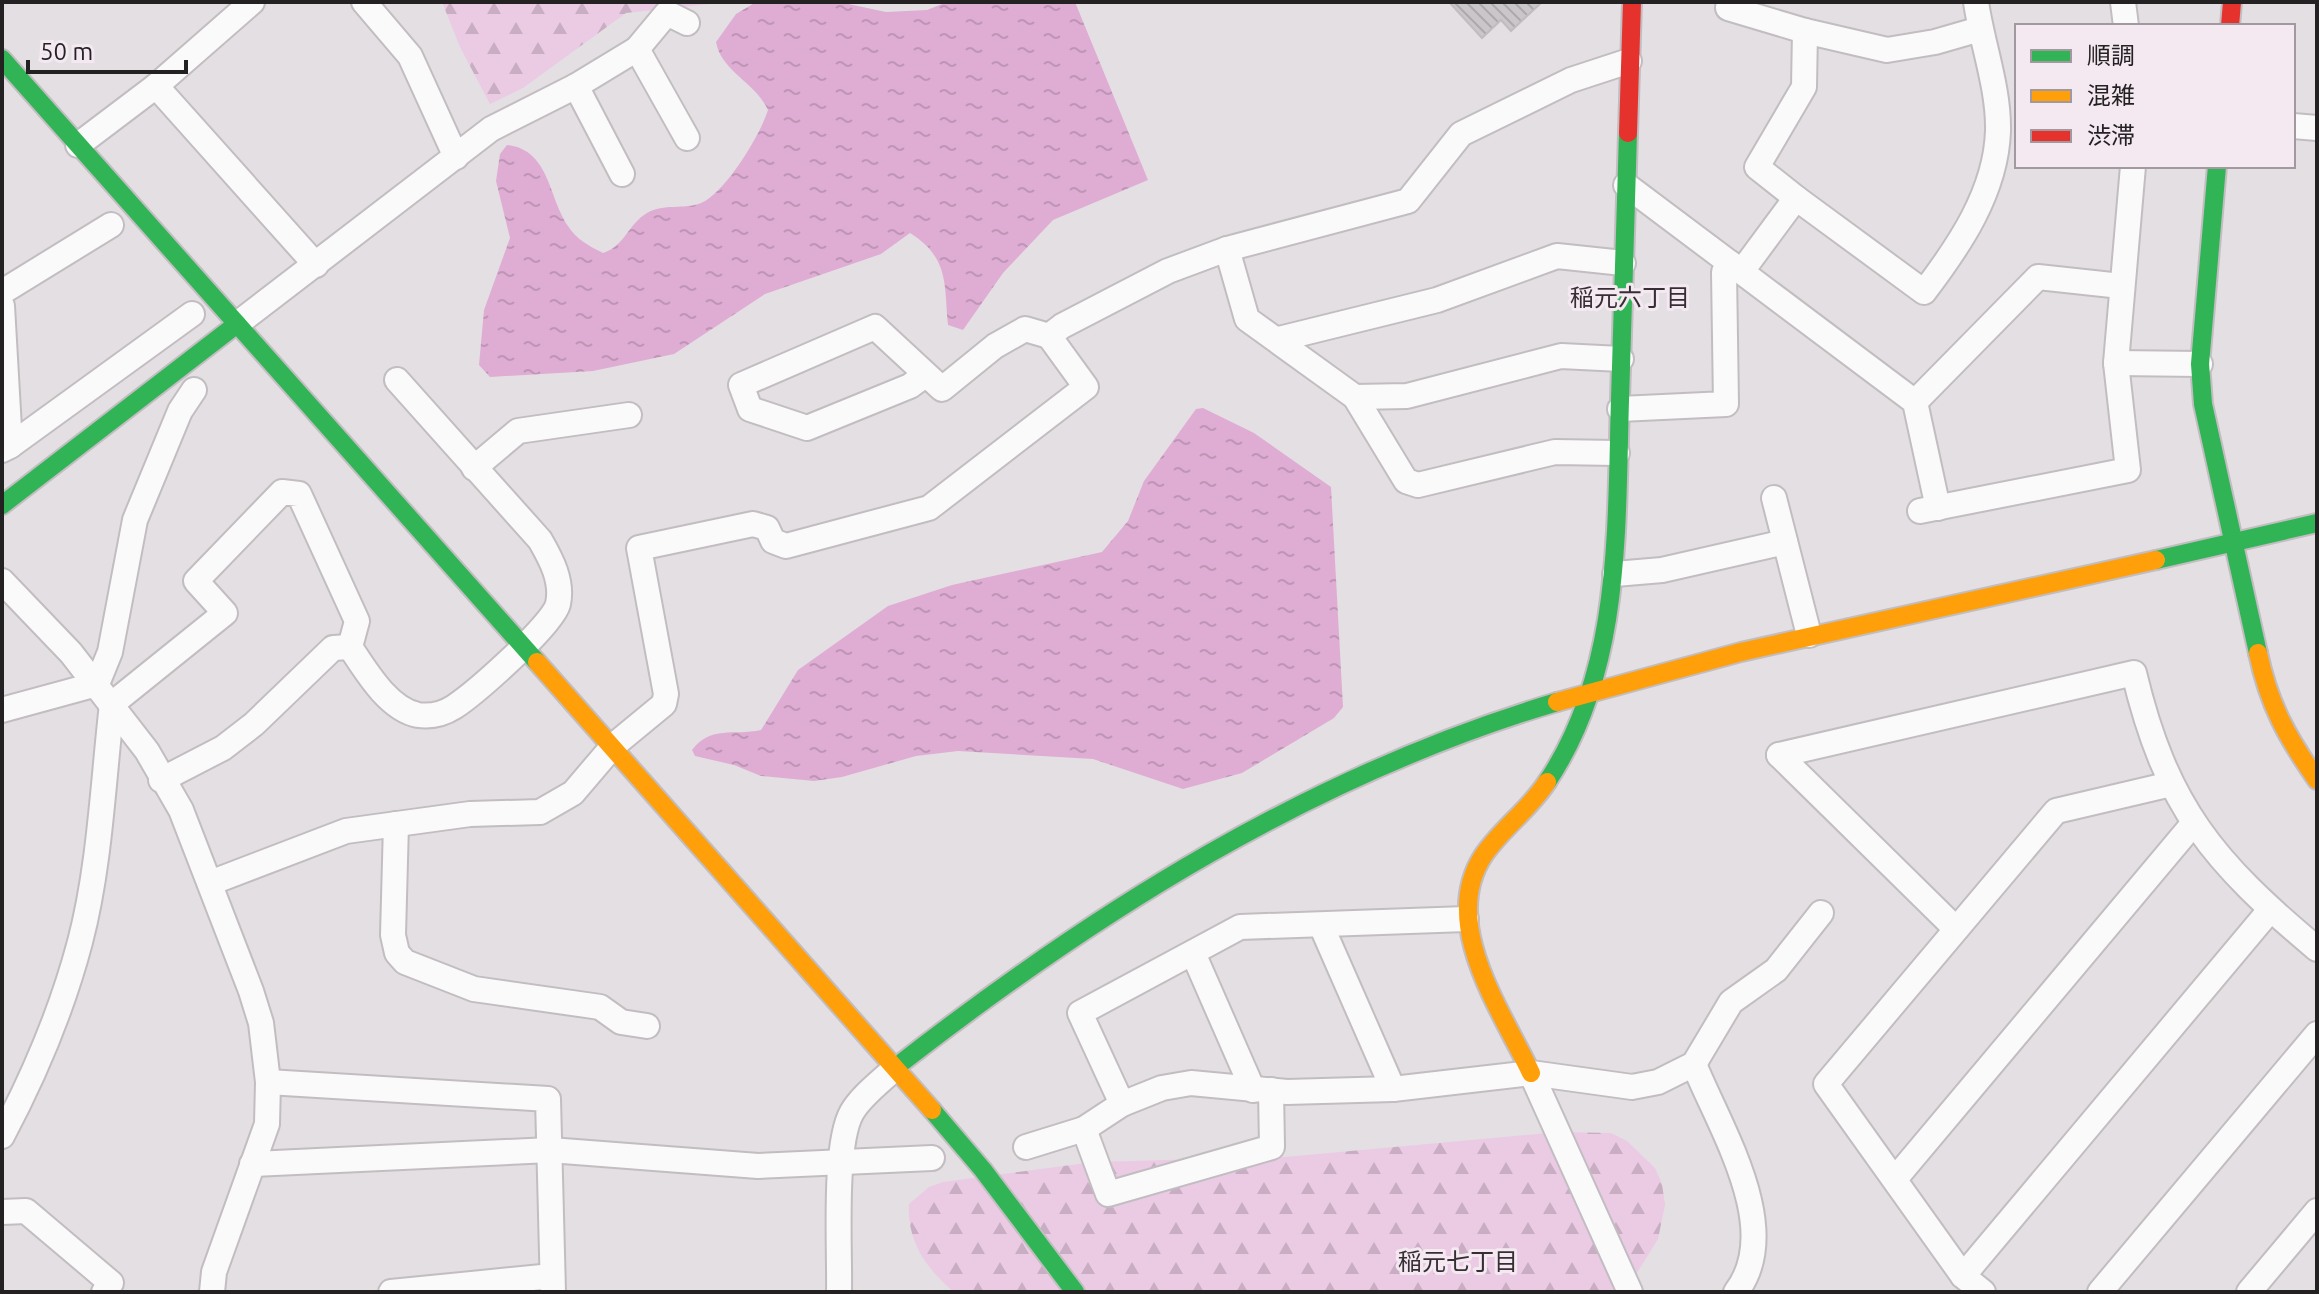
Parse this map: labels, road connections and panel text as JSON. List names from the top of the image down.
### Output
{
  "districts": ["稲元六丁目", "稲元七丁目"],
  "legend": ["順調", "混雑", "渋滞"],
  "scale_bar": "50 m"
}
